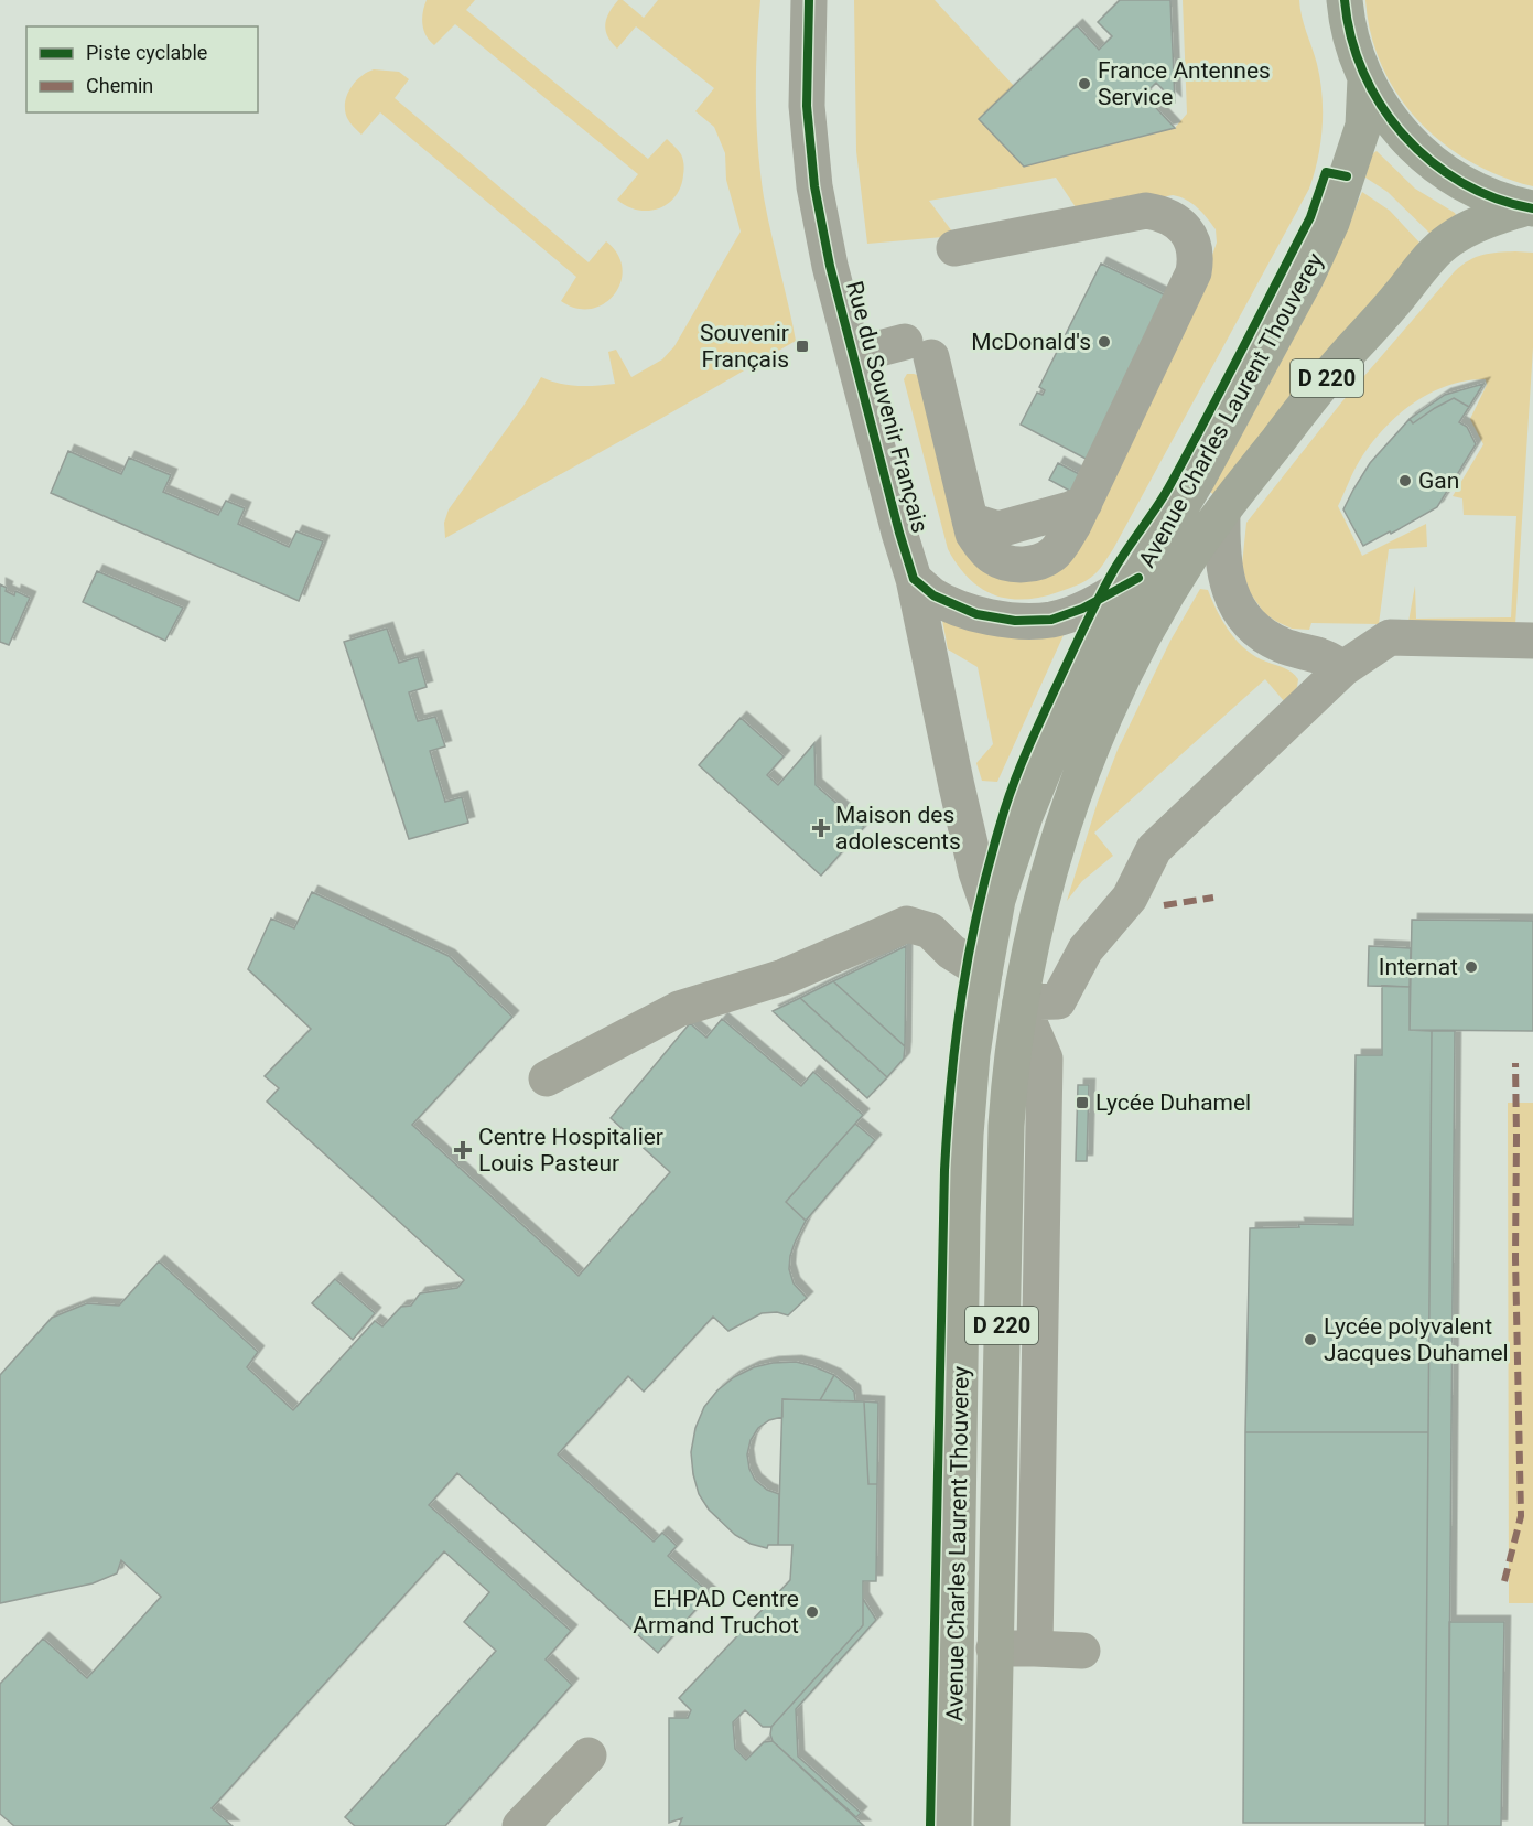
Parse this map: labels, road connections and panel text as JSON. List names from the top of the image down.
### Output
{
  "streets": {
    "main road": ["D 220", "Avenue Charles Laurent Thouverey"],
    "street": ["Rue du Souvenir Français"]
  },
  "crossings": [
    ["Rue du Souvenir Français", "Avenue Charles Laurent Thouverey"]
  ],
  "places": {
    "other": [
      "France Antennes Service",
      "McDonald's",
      "Gan",
      "Internat",
      "Lycée polyvalent Jacques Duhamel",
      "EHPAD Centre Armand Truchot"
    ],
    "transit": ["Souvenir Français", "Lycée Duhamel"],
    "health": ["Maison des adolescents", "Centre Hospitalier Louis Pasteur"]
  },
  "legend": ["Piste cyclable", "Chemin"]
}
